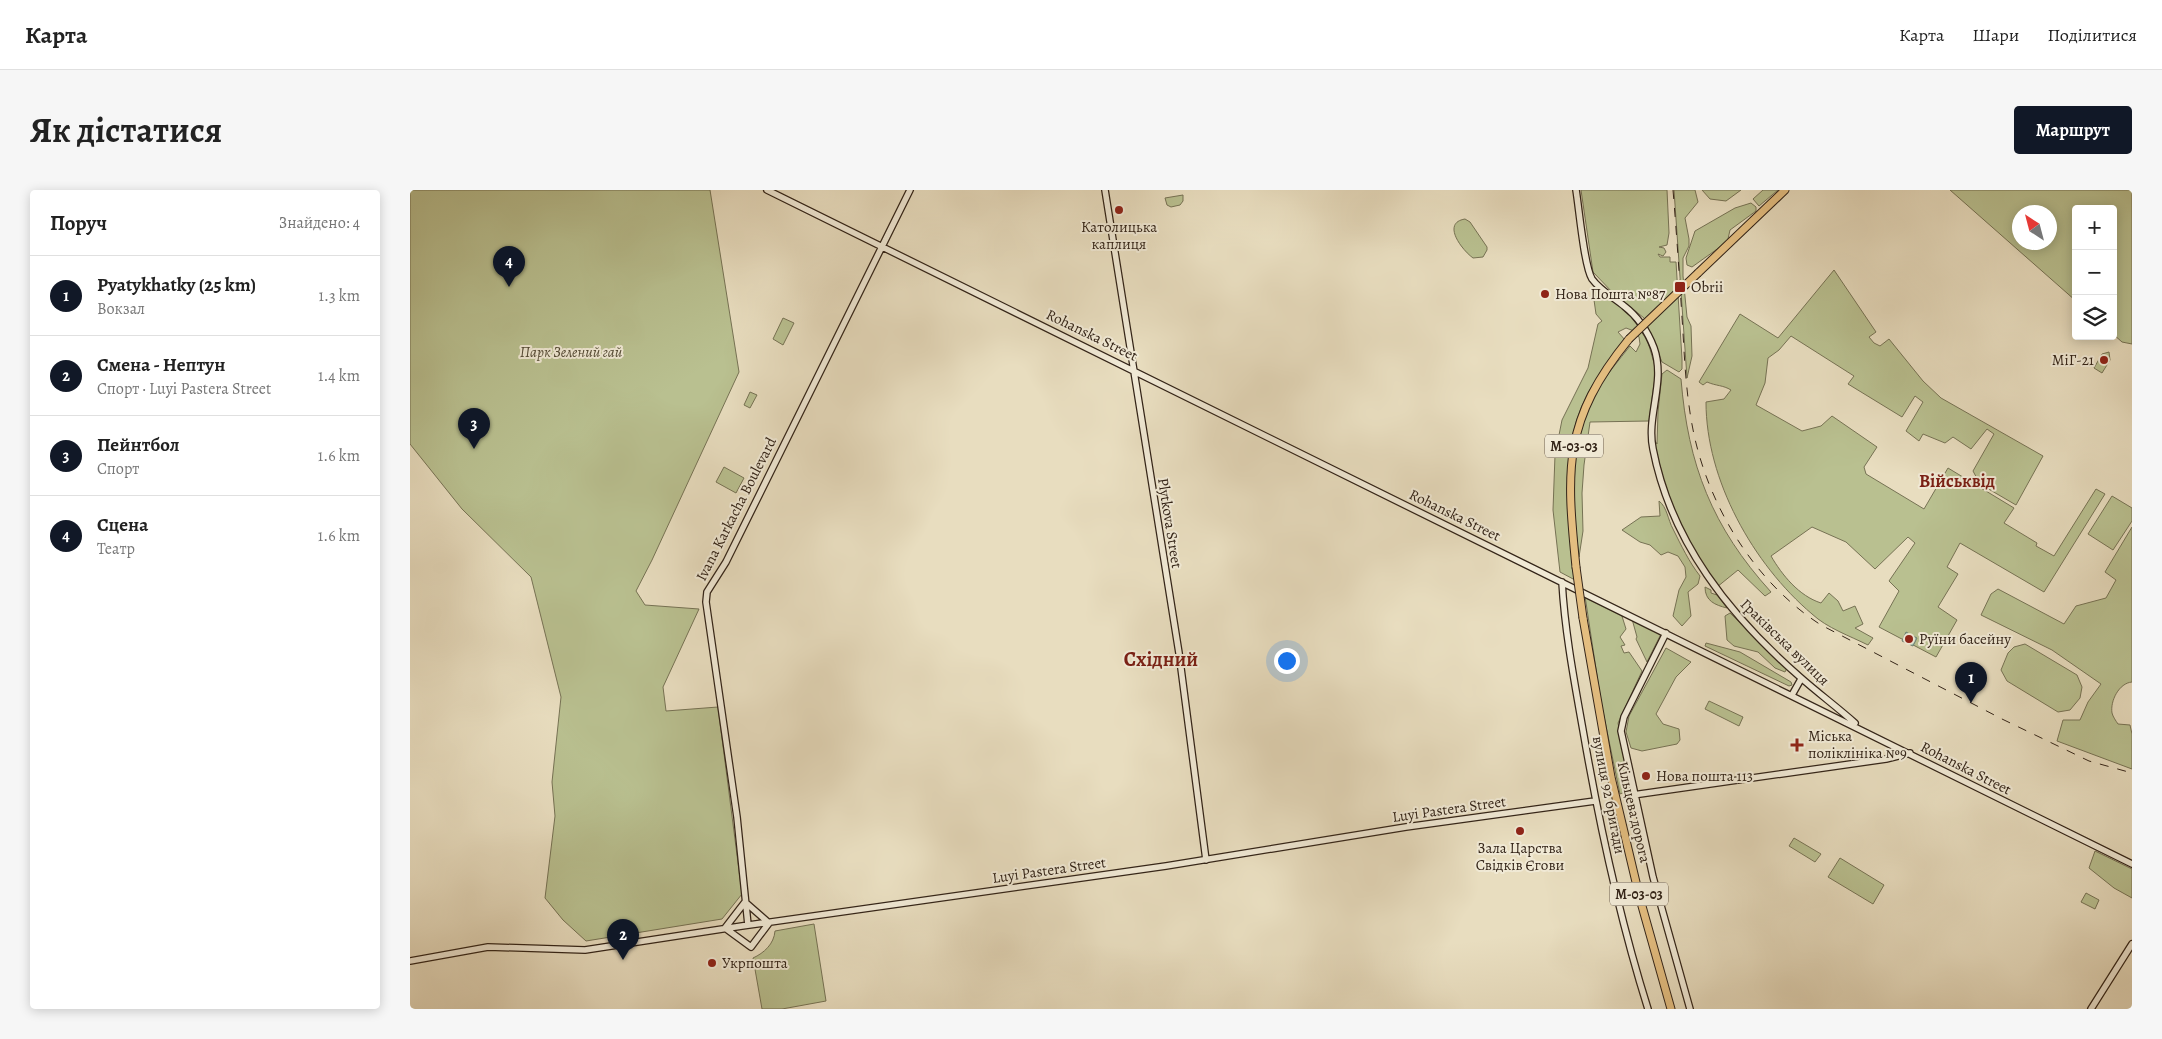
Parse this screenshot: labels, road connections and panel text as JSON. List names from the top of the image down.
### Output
{
  "streets": {
    "highway": ["М-03-03", "Кільцева дорога"],
    "street": [
      "Rohanska Street",
      "Ivana Karkacha Boulevard",
      "Plytkova Street",
      "Граківська вулиця",
      "вулиця 92 бригади",
      "Luyi Pastera Street"
    ]
  },
  "crossings": [
    ["Rohanska Street", "Ivana Karkacha Boulevard"],
    ["Rohanska Street", "Plytkova Street"],
    ["Rohanska Street", "Граківська вулиця"],
    ["Rohanska Street", "вулиця 92 бригади"],
    ["Ivana Karkacha Boulevard", "Luyi Pastera Street"],
    ["Plytkova Street", "Luyi Pastera Street"],
    ["вулиця 92 бригади", "Luyi Pastera Street"]
  ],
  "districts": ["Військвід", "Східний"],
  "parks": ["Парк Зелений гай"],
  "places": {
    "other": [
      "Католицька каплиця",
      "Нова Пошта №87",
      "МіГ-21",
      "Руїни басейну",
      "Нова пошта 113",
      "Зала Царства Свідків Єгови",
      "Укрпошта"
    ],
    "transit": ["Obrii"],
    "health": ["Міська поліклініка №9"]
  },
  "north": "top left",
  "page": {
    "header": "Карта",
    "nav": ["Карта", "Шари", "Поділитися"],
    "title": "Як дістатися",
    "buttons": "Маршрут",
    "heading": ["Поруч", "Знайдено: 4"],
    "map_buttons": ["+", "−"],
    "pins": [
      "4",
      "3",
      "1",
      "2"
    ],
    "list": [
      {
        "mark": "1",
        "name": "Pyatykhatky (25 km)",
        "note": "Вокзал",
        "value": "1.3 km"
      },
      {
        "mark": "2",
        "name": "Смена - Нептун",
        "note": "Спорт · Luyi Pastera Street",
        "value": "1.4 km"
      },
      {
        "mark": "3",
        "name": "Пейнтбол",
        "note": "Спорт",
        "value": "1.6 km"
      },
      {
        "mark": "4",
        "name": "Сцена",
        "note": "Театр",
        "value": "1.6 km"
      }
    ]
  }
}
